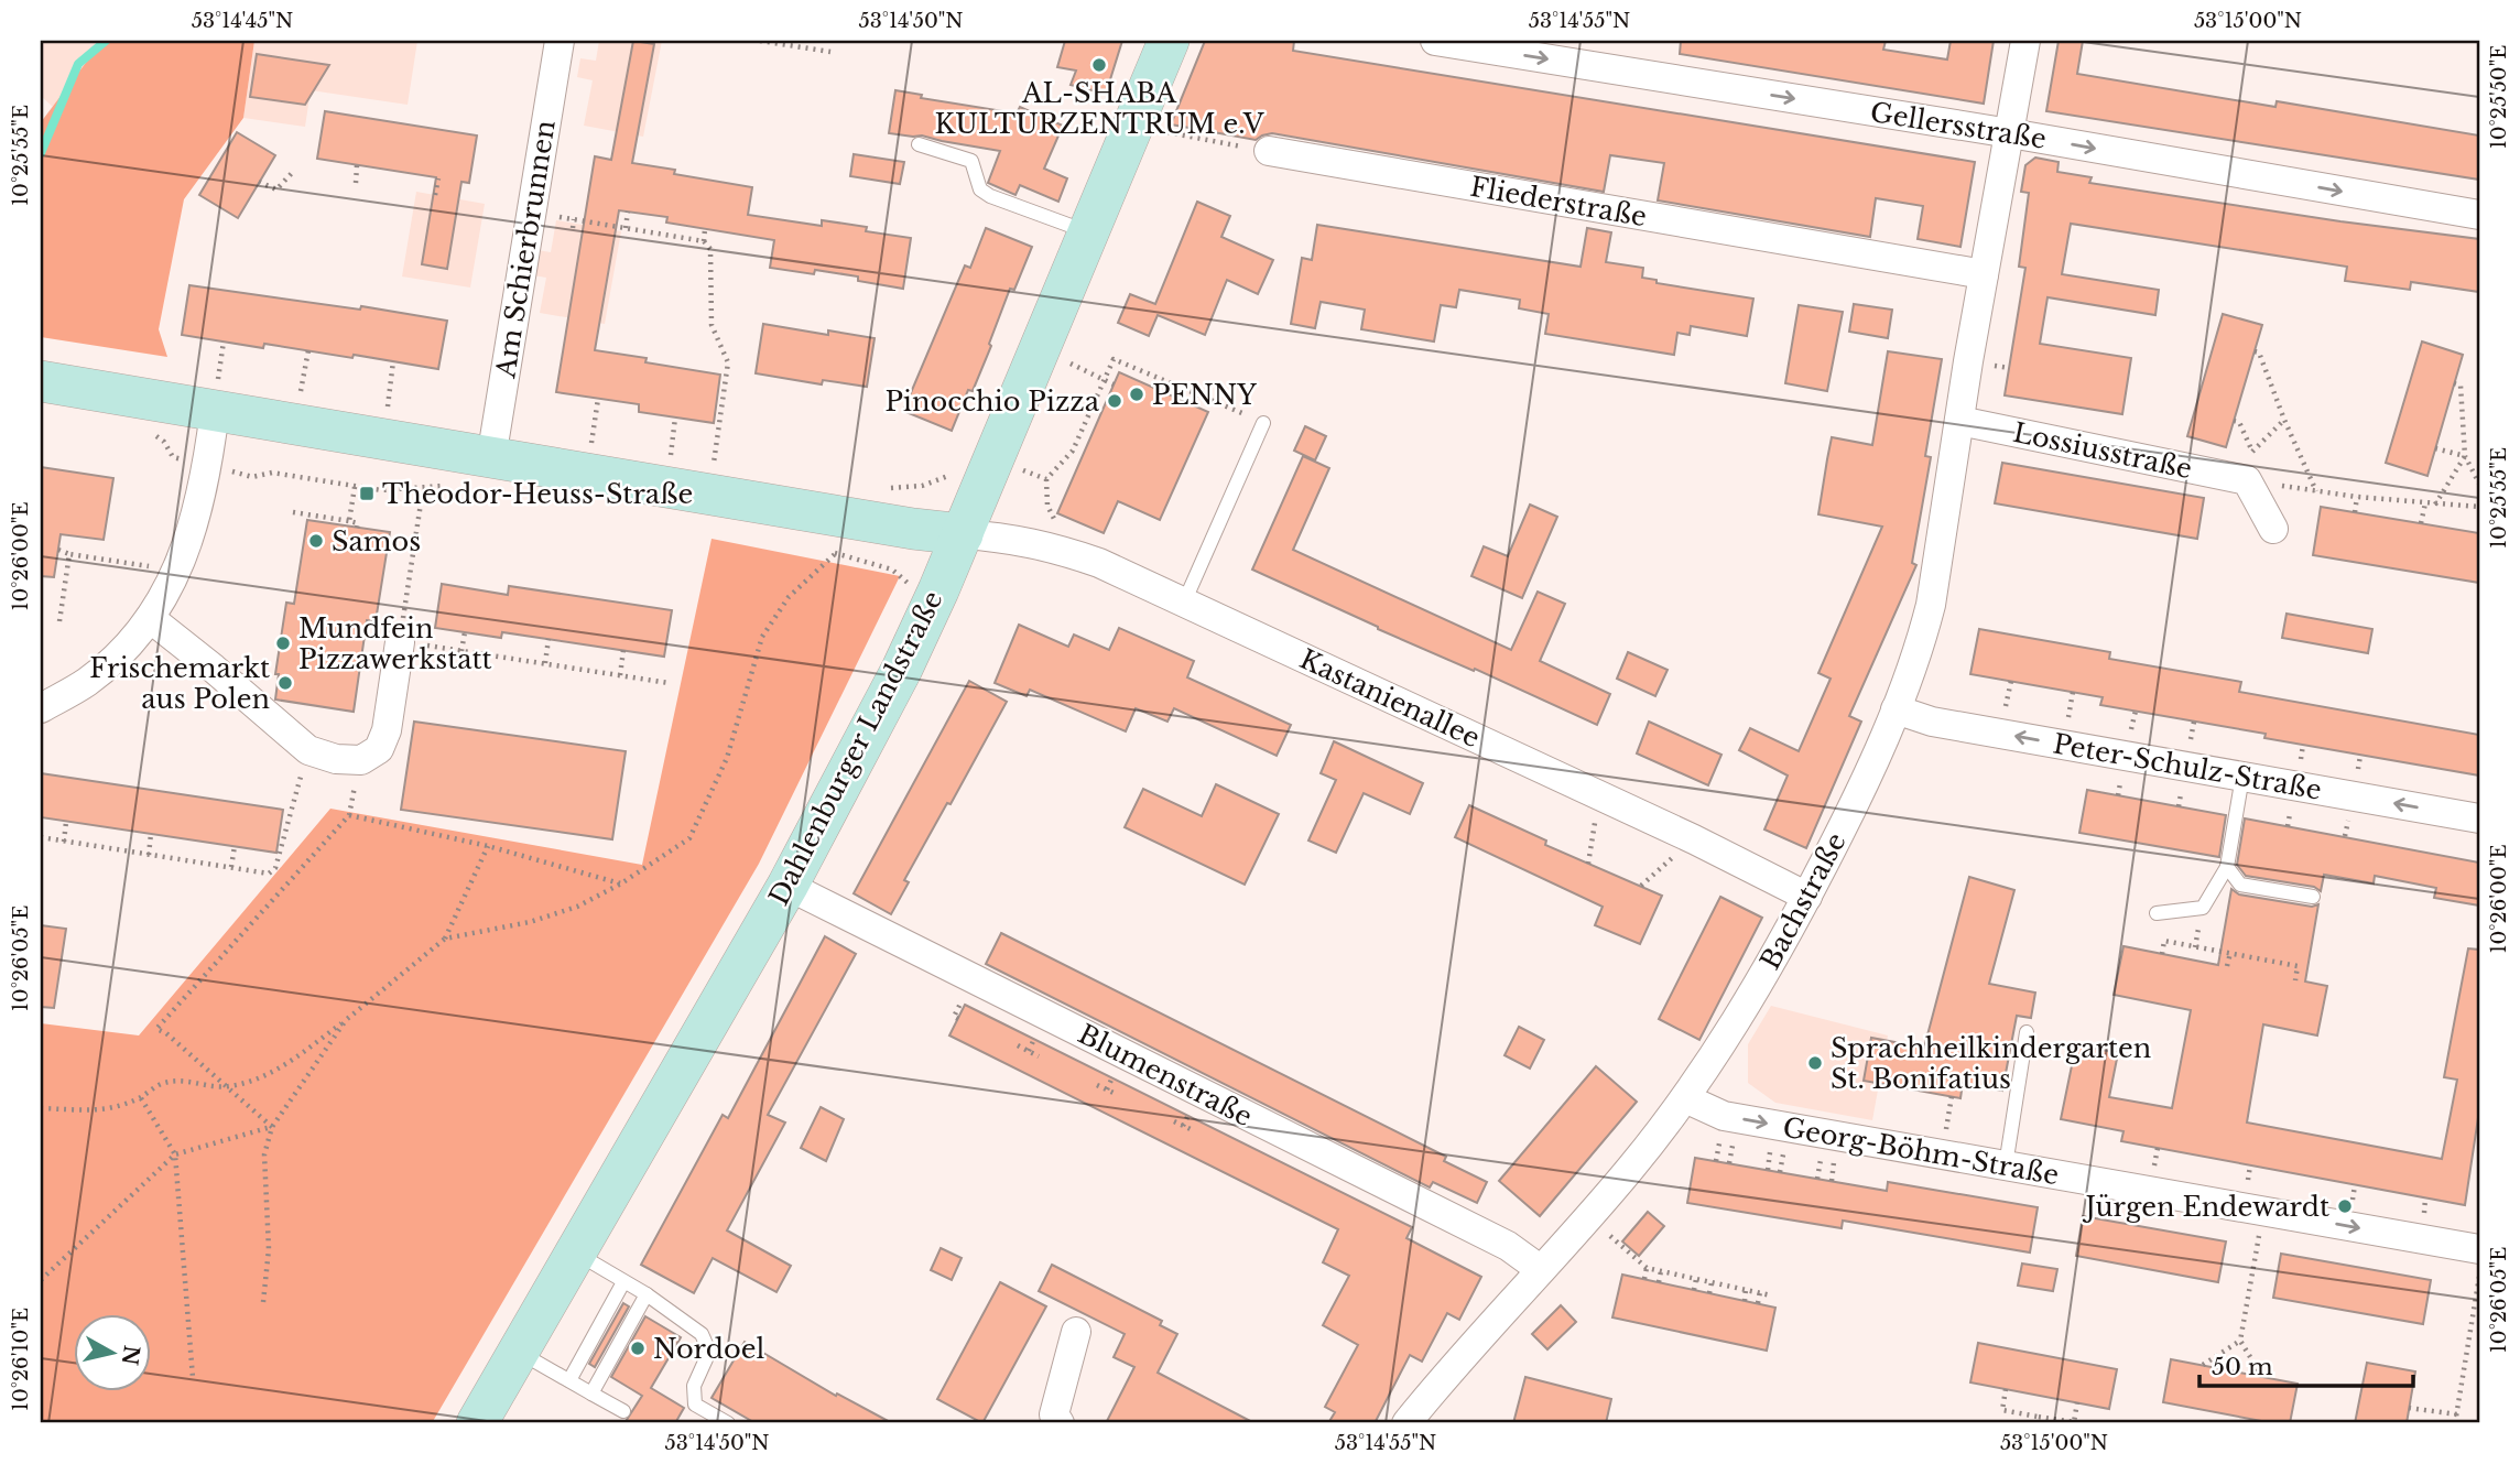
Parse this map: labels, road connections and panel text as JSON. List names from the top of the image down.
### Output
{
  "streets": {
    "main road": ["Dahlenburger Landstraße"],
    "street": [
      "Gellersstraße",
      "Fliederstraße",
      "Am Schierbrunnen",
      "Lossiusstraße",
      "Kastanienallee",
      "Peter-Schulz-Straße",
      "Bachstraße",
      "Blumenstraße",
      "Georg-Böhm-Straße"
    ]
  },
  "crossings": [
    ["Gellersstraße", "Bachstraße"],
    ["Fliederstraße", "Bachstraße"],
    ["Lossiusstraße", "Bachstraße"],
    ["Kastanienallee", "Dahlenburger Landstraße"],
    ["Kastanienallee", "Bachstraße"],
    ["Dahlenburger Landstraße", "Blumenstraße"],
    ["Peter-Schulz-Straße", "Bachstraße"],
    ["Bachstraße", "Blumenstraße"],
    ["Bachstraße", "Georg-Böhm-Straße"]
  ],
  "one_way": ["Gellersstraße", "Peter-Schulz-Straße", "Georg-Böhm-Straße"],
  "places": {
    "other": [
      "AL-SHABA KULTURZENTRUM e.V",
      "PENNY",
      "Pinocchio Pizza",
      "Samos",
      "Mundfein Pizzawerkstatt",
      "Frischemarkt aus Polen",
      "Sprachheilkindergarten St. Bonifatius",
      "Jürgen Endewardt",
      "Nordoel"
    ],
    "transit": ["Theodor-Heuss-Straße"]
  },
  "scale_bar": "50 m",
  "north": "right",
  "coordinates": [
    "53°14'45\"N",
    "53°14'50\"N",
    "53°14'55\"N",
    "53°15'00\"N",
    "10°25'50\"E",
    "10°25'55\"E",
    "10°26'00\"E",
    "10°26'05\"E",
    "10°26'10\"E"
  ]
}
